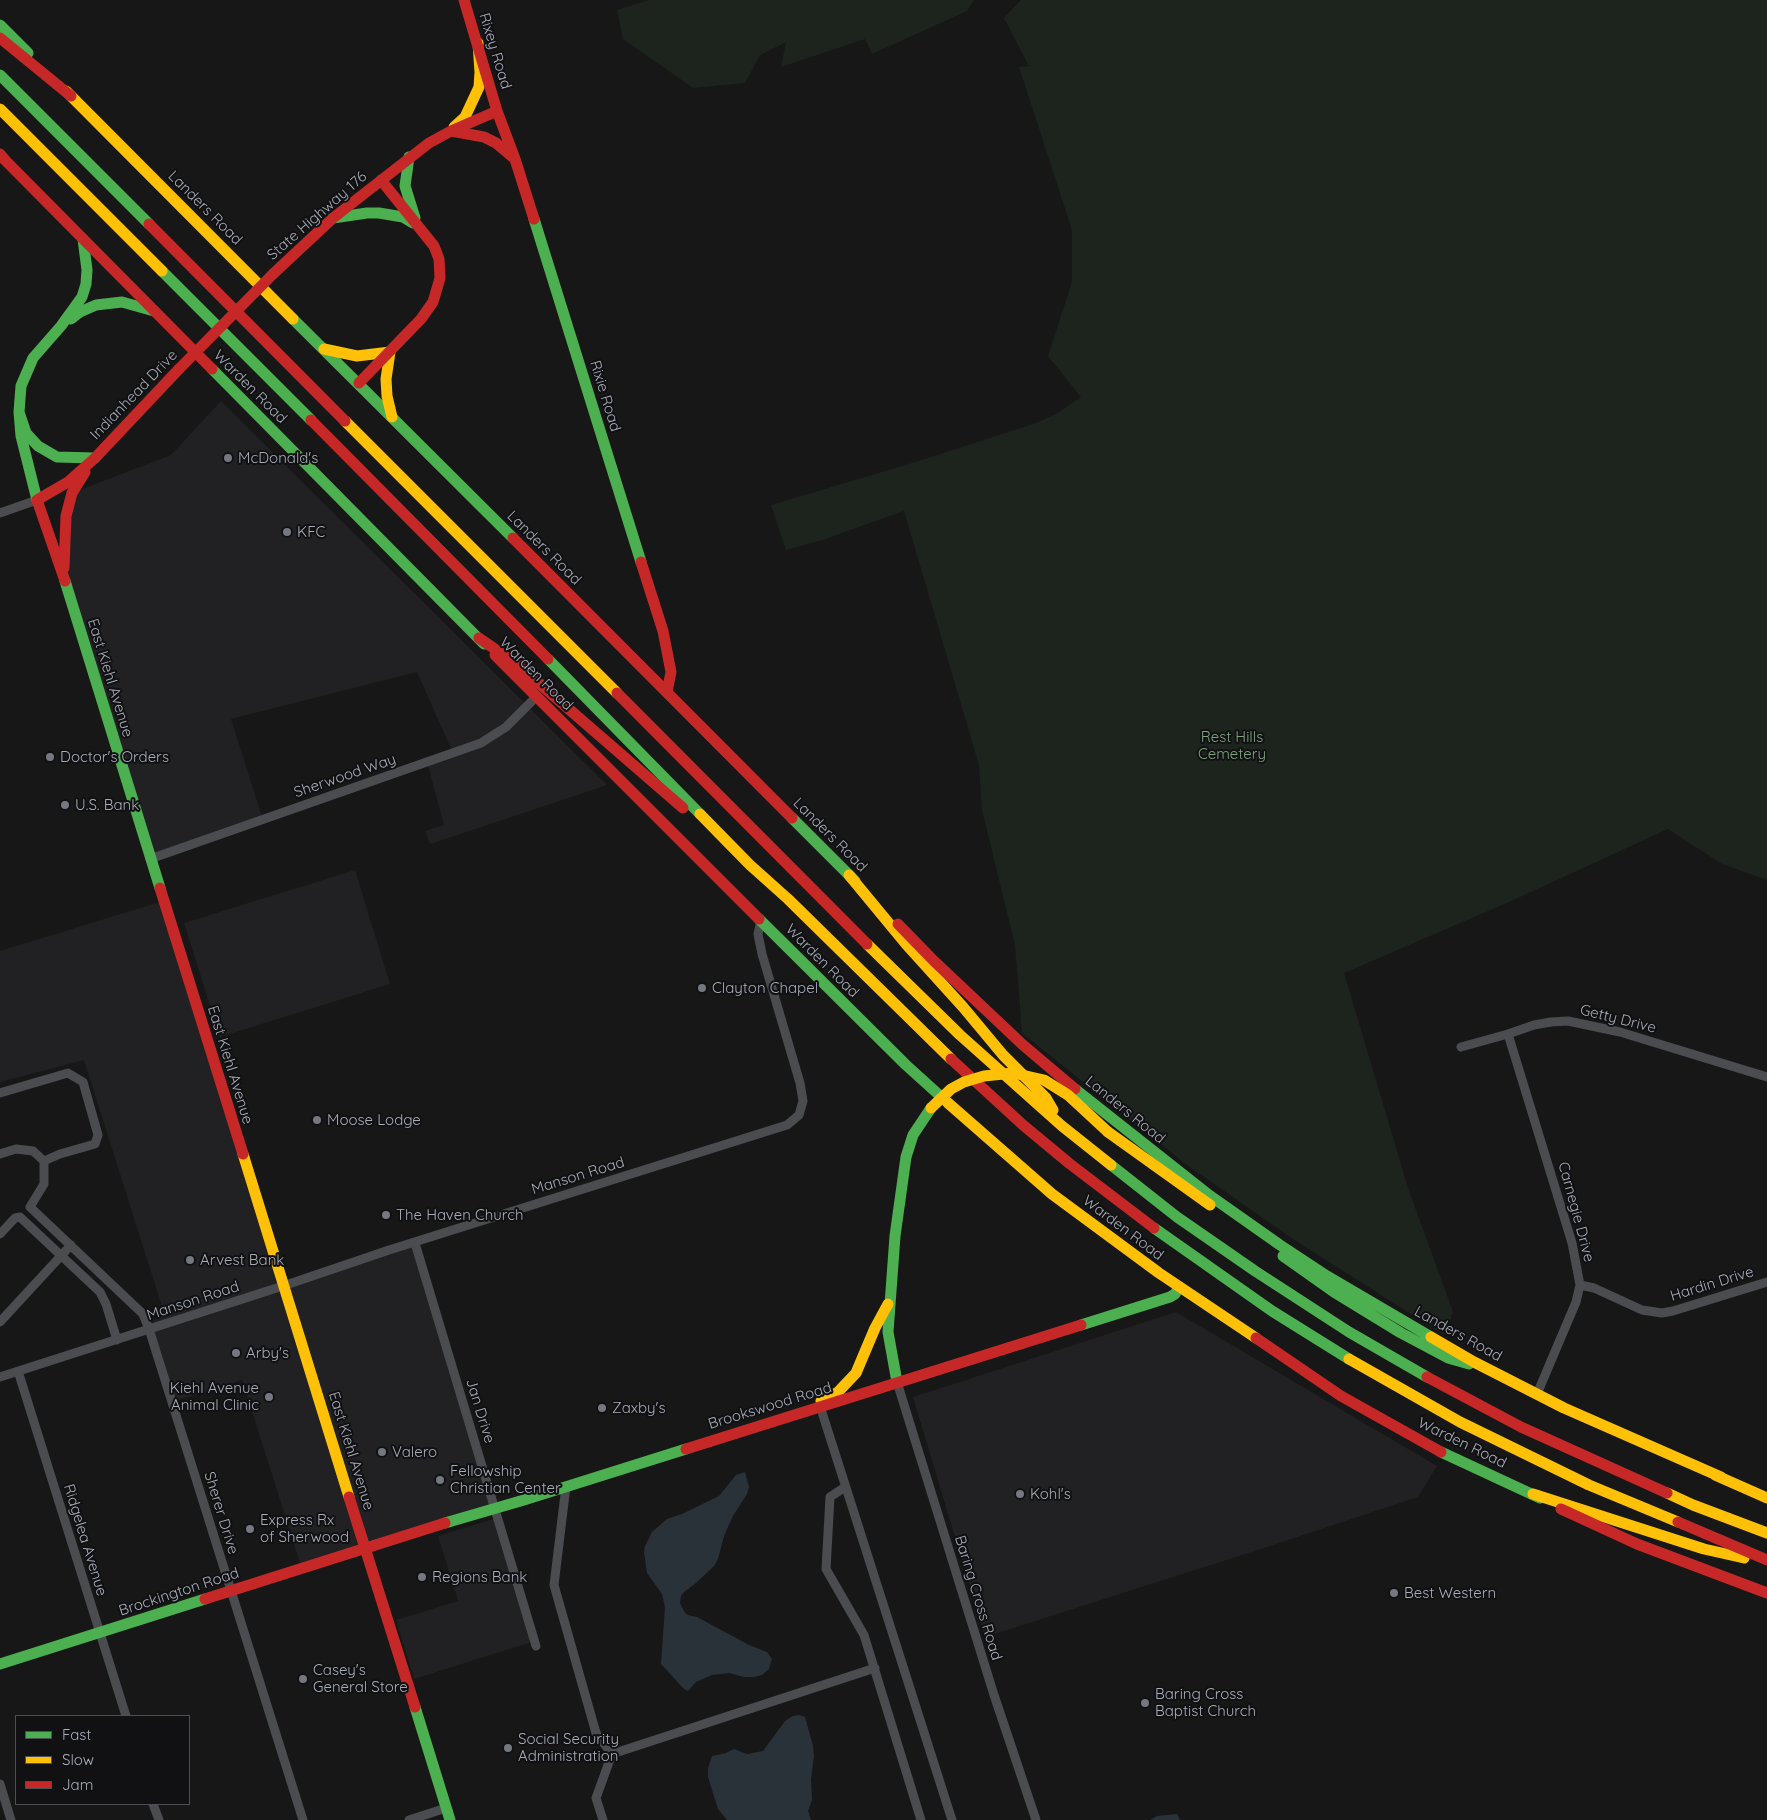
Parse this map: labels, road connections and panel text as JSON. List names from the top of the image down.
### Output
{
  "streets": {
    "main road": [
      "Rixey Road",
      "Landers Road",
      "State Highway 176",
      "Warden Road",
      "Indianhead Drive",
      "Rixie Road",
      "East Kiehl Avenue",
      "Brookswood Road",
      "Brockington Road"
    ],
    "street": [
      "Sherwood Way",
      "Getty Drive",
      "Manson Road",
      "Carnegie Drive",
      "Hardin Drive",
      "Jan Drive",
      "Sherer Drive",
      "Ridgelea Avenue",
      "Baring Cross Road"
    ]
  },
  "crossings": [
    ["Rixey Road", "Rixie Road"],
    ["Landers Road", "Rixie Road"],
    ["Landers Road", "Carnegie Drive"],
    ["State Highway 176", "Indianhead Drive"],
    ["Warden Road", "East Kiehl Avenue"],
    ["Warden Road", "Sherwood Way"],
    ["Warden Road", "Manson Road"],
    ["Warden Road", "Brookswood Road"],
    ["Indianhead Drive", "East Kiehl Avenue"],
    ["East Kiehl Avenue", "Sherwood Way"],
    ["East Kiehl Avenue", "Manson Road"],
    ["East Kiehl Avenue", "Brookswood Road"],
    ["East Kiehl Avenue", "Brockington Road"],
    ["Getty Drive", "Carnegie Drive"],
    ["Manson Road", "Jan Drive"],
    ["Manson Road", "Sherer Drive"],
    ["Manson Road", "Ridgelea Avenue"],
    ["Carnegie Drive", "Hardin Drive"],
    ["Brookswood Road", "Jan Drive"],
    ["Brookswood Road", "Brockington Road"],
    ["Brookswood Road", "Baring Cross Road"],
    ["Sherer Drive", "Brockington Road"],
    ["Ridgelea Avenue", "Brockington Road"]
  ],
  "parks": ["Rest Hills Cemetery"],
  "places": [
    "McDonald's",
    "KFC",
    "Doctor's Orders",
    "U.S. Bank",
    "Clayton Chapel",
    "Moose Lodge",
    "The Haven Church",
    "Arvest Bank",
    "Arby's",
    "Kiehl Avenue Animal Clinic",
    "Zaxby's",
    "Valero",
    "Fellowship Christian Center",
    "Kohl's",
    "Express Rx of Sherwood",
    "Regions Bank",
    "Best Western",
    "Casey's General Store",
    "Baring Cross Baptist Church",
    "Social Security Administration"
  ],
  "legend": ["Fast", "Slow", "Jam"]
}
